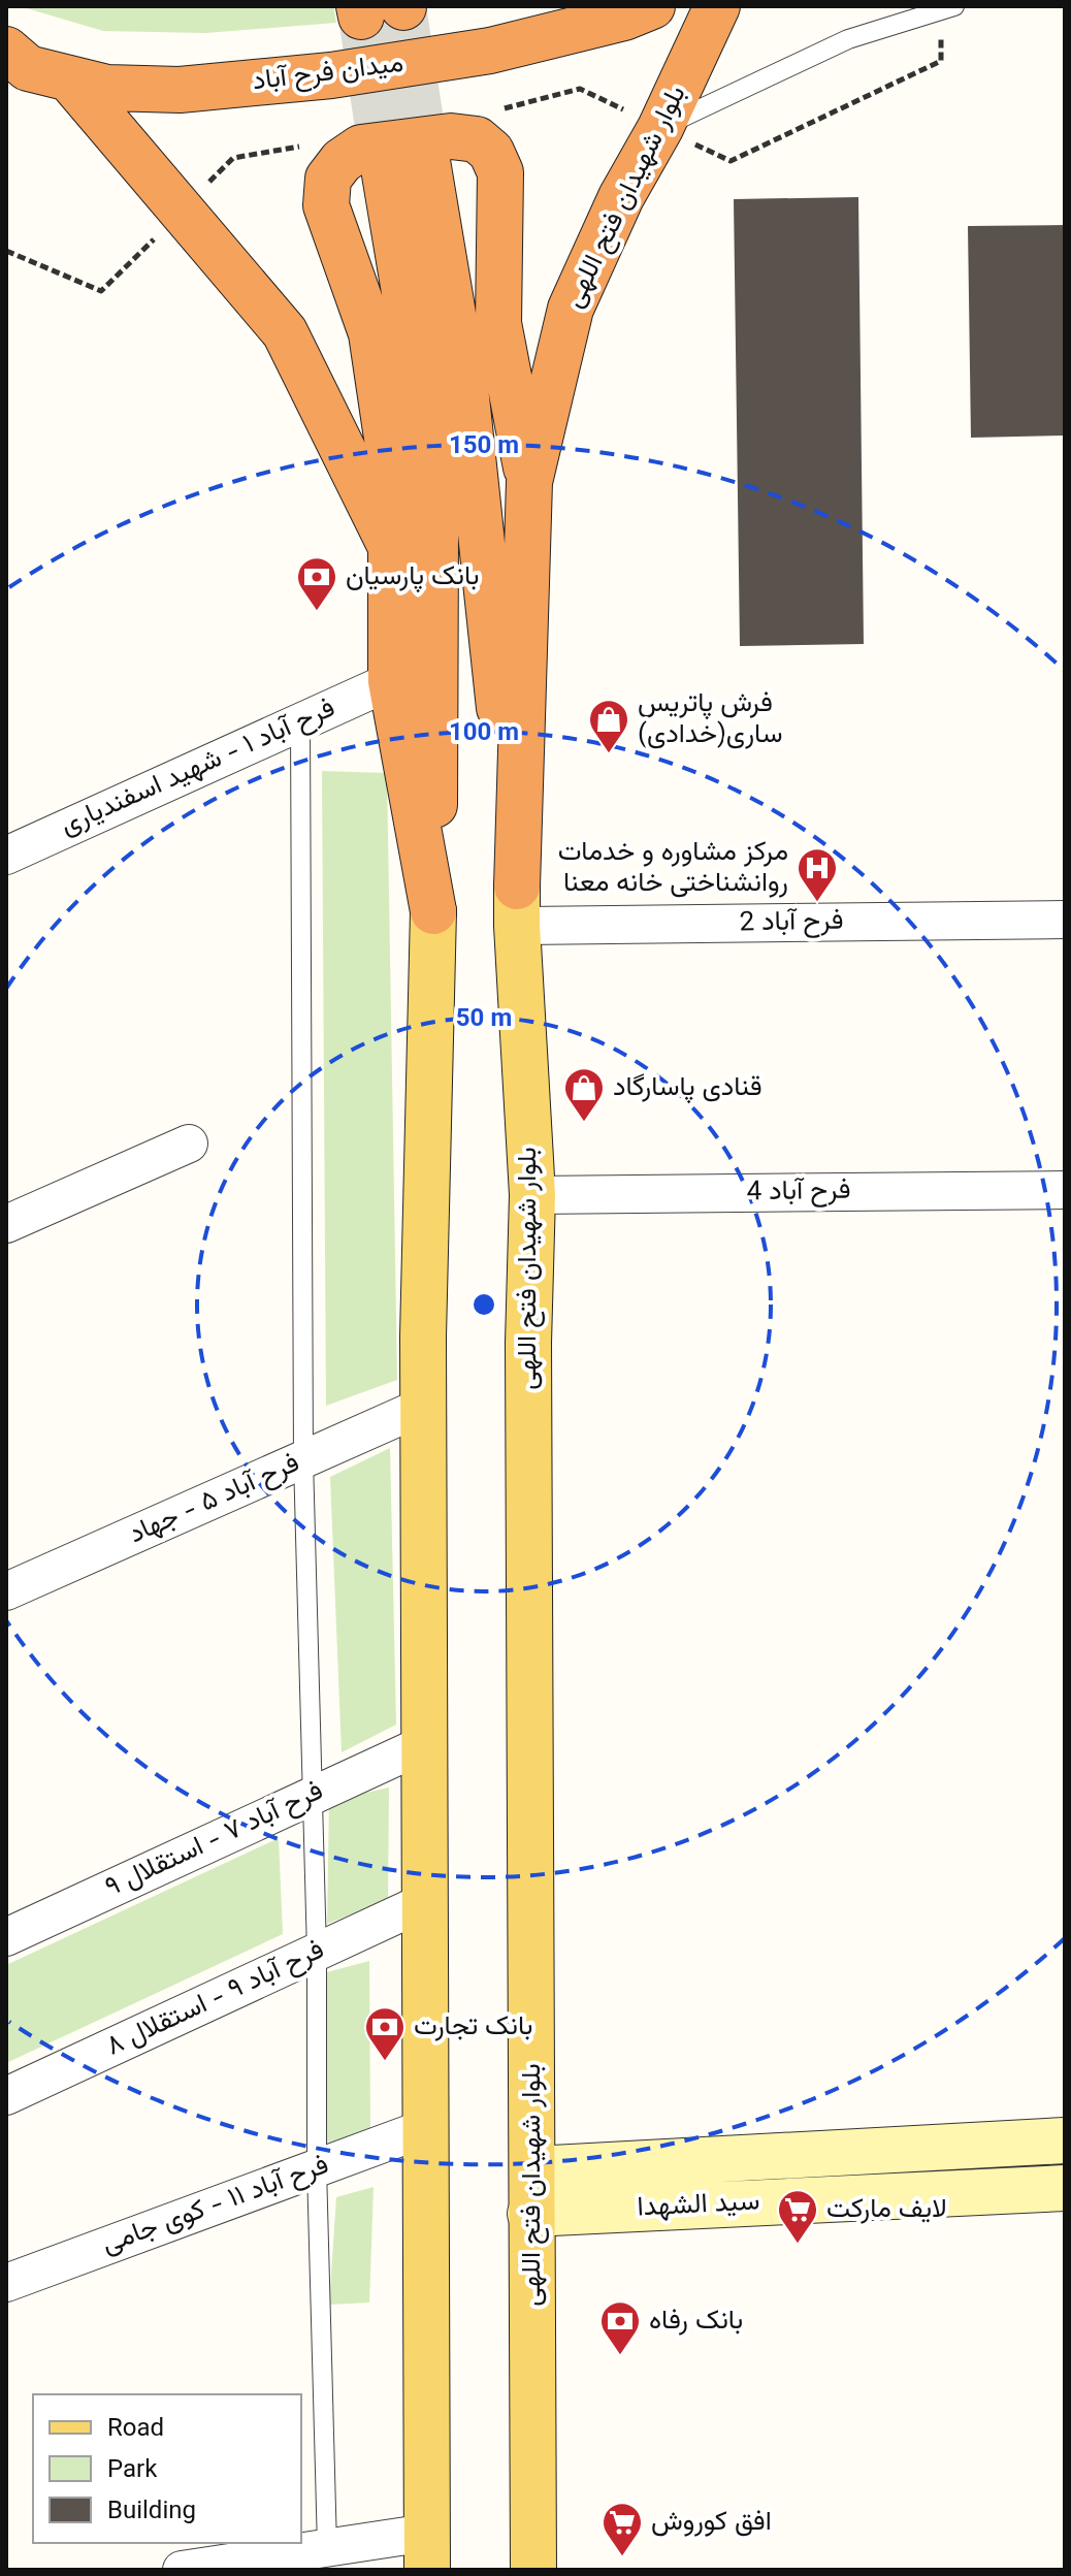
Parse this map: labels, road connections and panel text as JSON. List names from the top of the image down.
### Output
{
  "streets": {
    "highway": ["میدان فرح آباد", "بلوار شهیدان فتح اللهی"],
    "street": [
      "فرح آباد ۱ - شهید اسفندیاری",
      "فرح آباد 2",
      "فرح آباد 4",
      "فرح آباد ۵ - جهاد",
      "فرح آباد ۷ - استقلال ۹",
      "فرح آباد ۹ - استقلال ۸",
      "فرح آباد ۱۱ - کوی جامی",
      "سید الشهدا"
    ]
  },
  "crossings": [
    ["بلوار شهیدان فتح اللهی", "فرح آباد 2"],
    ["بلوار شهیدان فتح اللهی", "فرح آباد 4"],
    ["بلوار شهیدان فتح اللهی", "سید الشهدا"]
  ],
  "places": {
    "bank": ["بانک پارسیان", "بانک تجارت", "بانک رفاه"],
    "shop": ["فرش پاتریس (خدادی)ساری", "قنادی پاسارگاد"],
    "hospital": ["مرکز مشاوره و خدمات روانشناختی خانه معنا"],
    "supermarket": ["لایف مارکت", "افق کوروش"]
  },
  "legend": ["Road", "Park", "Building"],
  "rings": ["150 m", "100 m", "50 m"]
}
